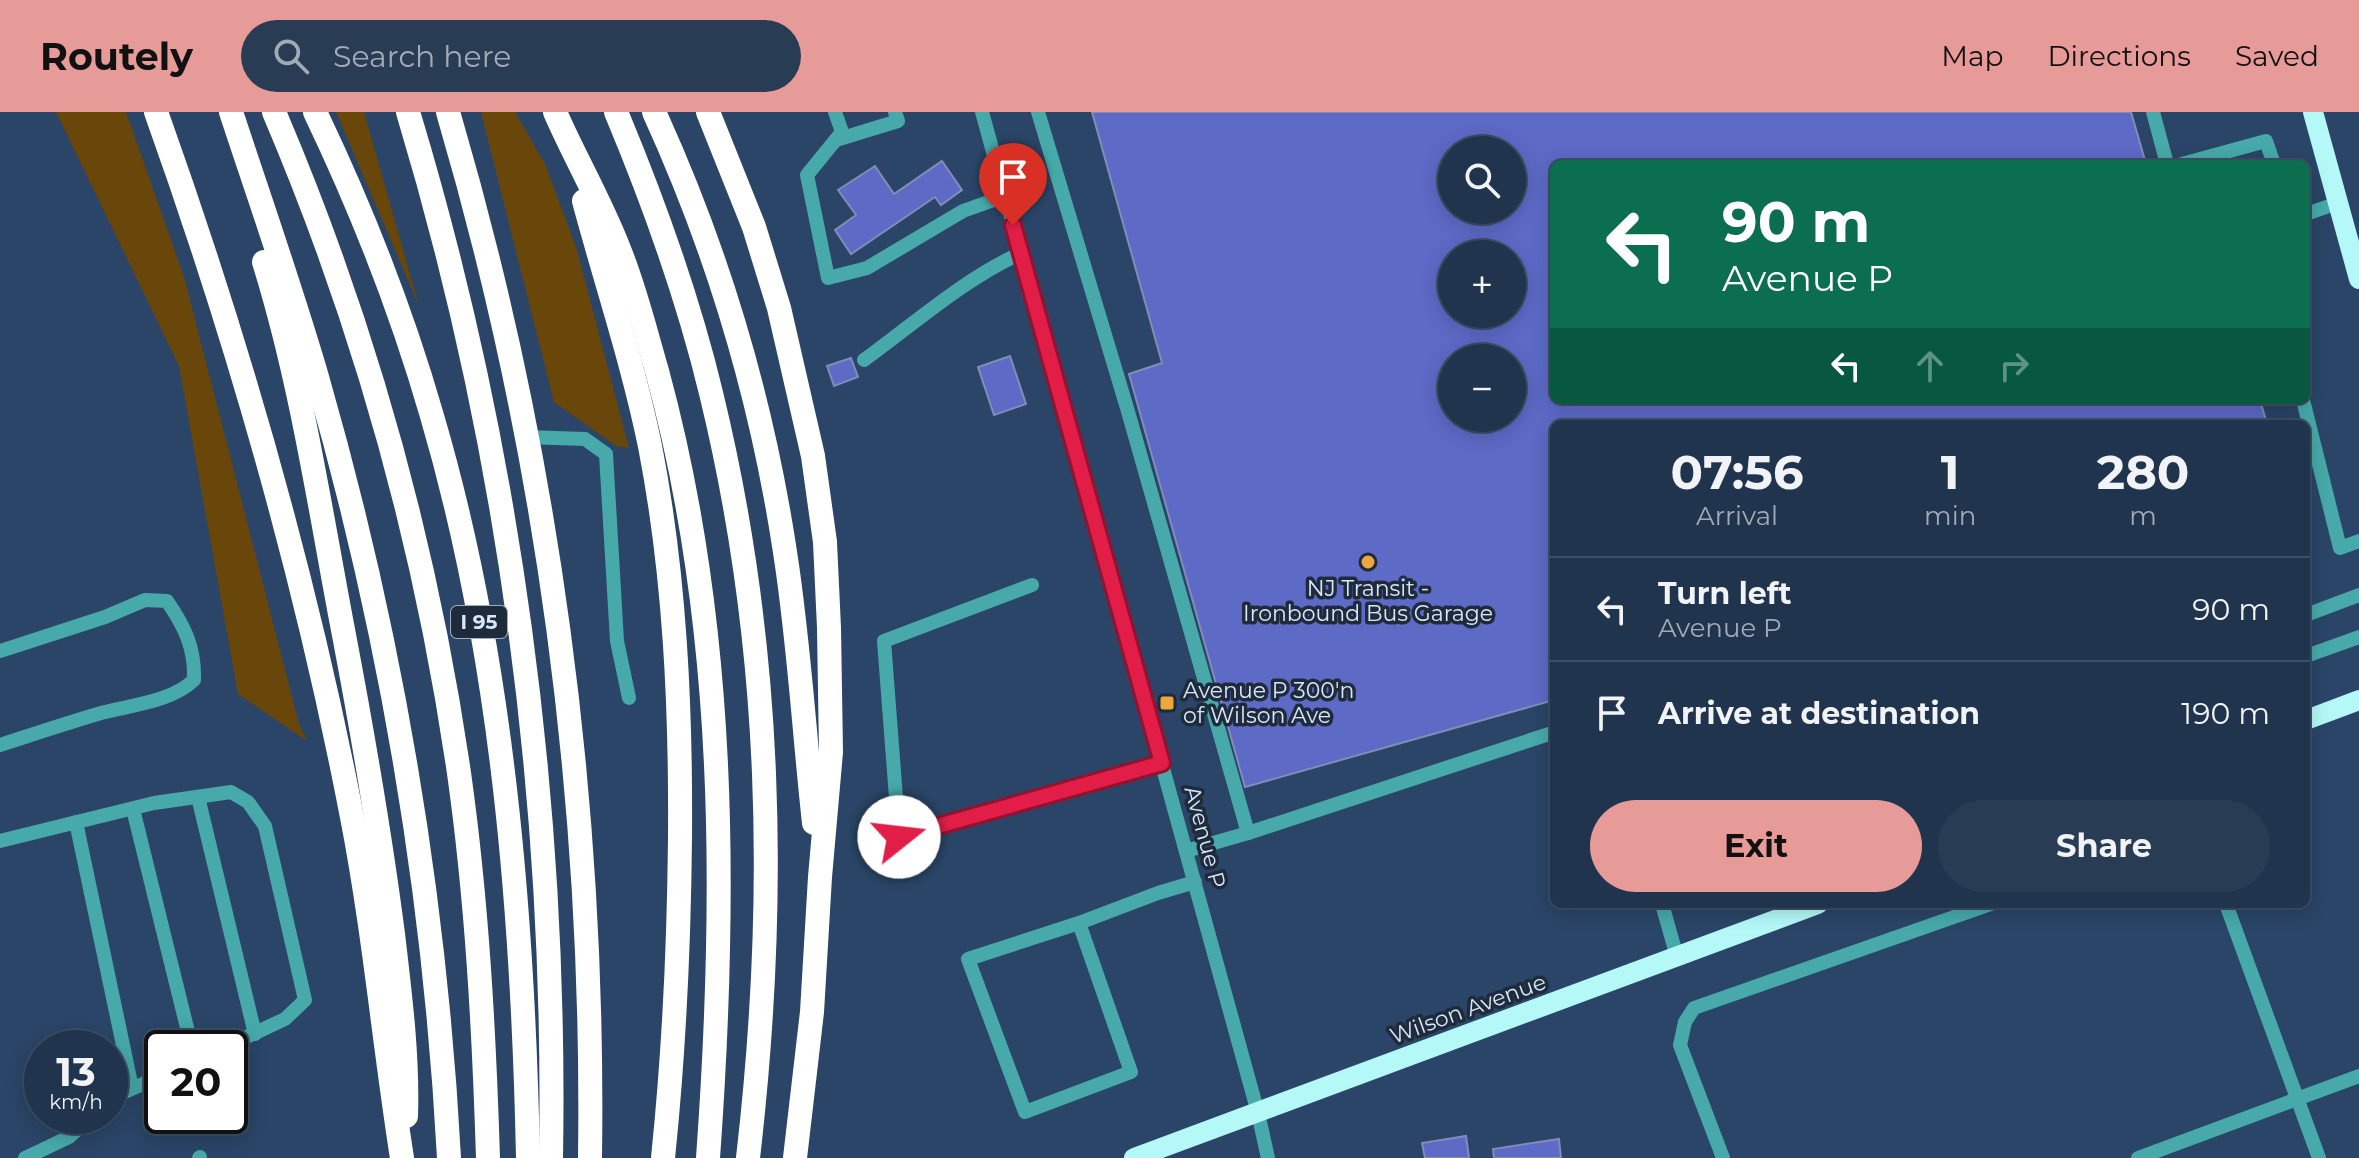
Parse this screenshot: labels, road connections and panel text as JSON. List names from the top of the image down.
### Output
{
  "streets": {
    "highway": ["I 95"],
    "main road": ["Wilson Avenue"],
    "street": ["Avenue P"]
  },
  "crossings": [
    ["Avenue P", "Wilson Avenue"]
  ],
  "places": {
    "other": ["NJ Transit - Ironbound Bus Garage"],
    "transit": ["Avenue P 300'n of Wilson Ave"]
  },
  "page": {
    "header": "Routely",
    "search": "Search here",
    "nav": ["Map", "Directions", "Saved"],
    "map_buttons": ["+", "−"],
    "turn": ["90 m", "Avenue P"],
    "eta": [
      "07:56",
      "Arrival",
      "1",
      "min",
      "280",
      "m"
    ],
    "list": [
      {
        "name": "Turn left",
        "note": "Avenue P",
        "value": "90 m"
      },
      {
        "name": "Arrive at destination",
        "value": "190 m"
      }
    ],
    "buttons": ["Exit", "Share"],
    "speed": "13 km/h",
    "limit": "20"
  }
}
